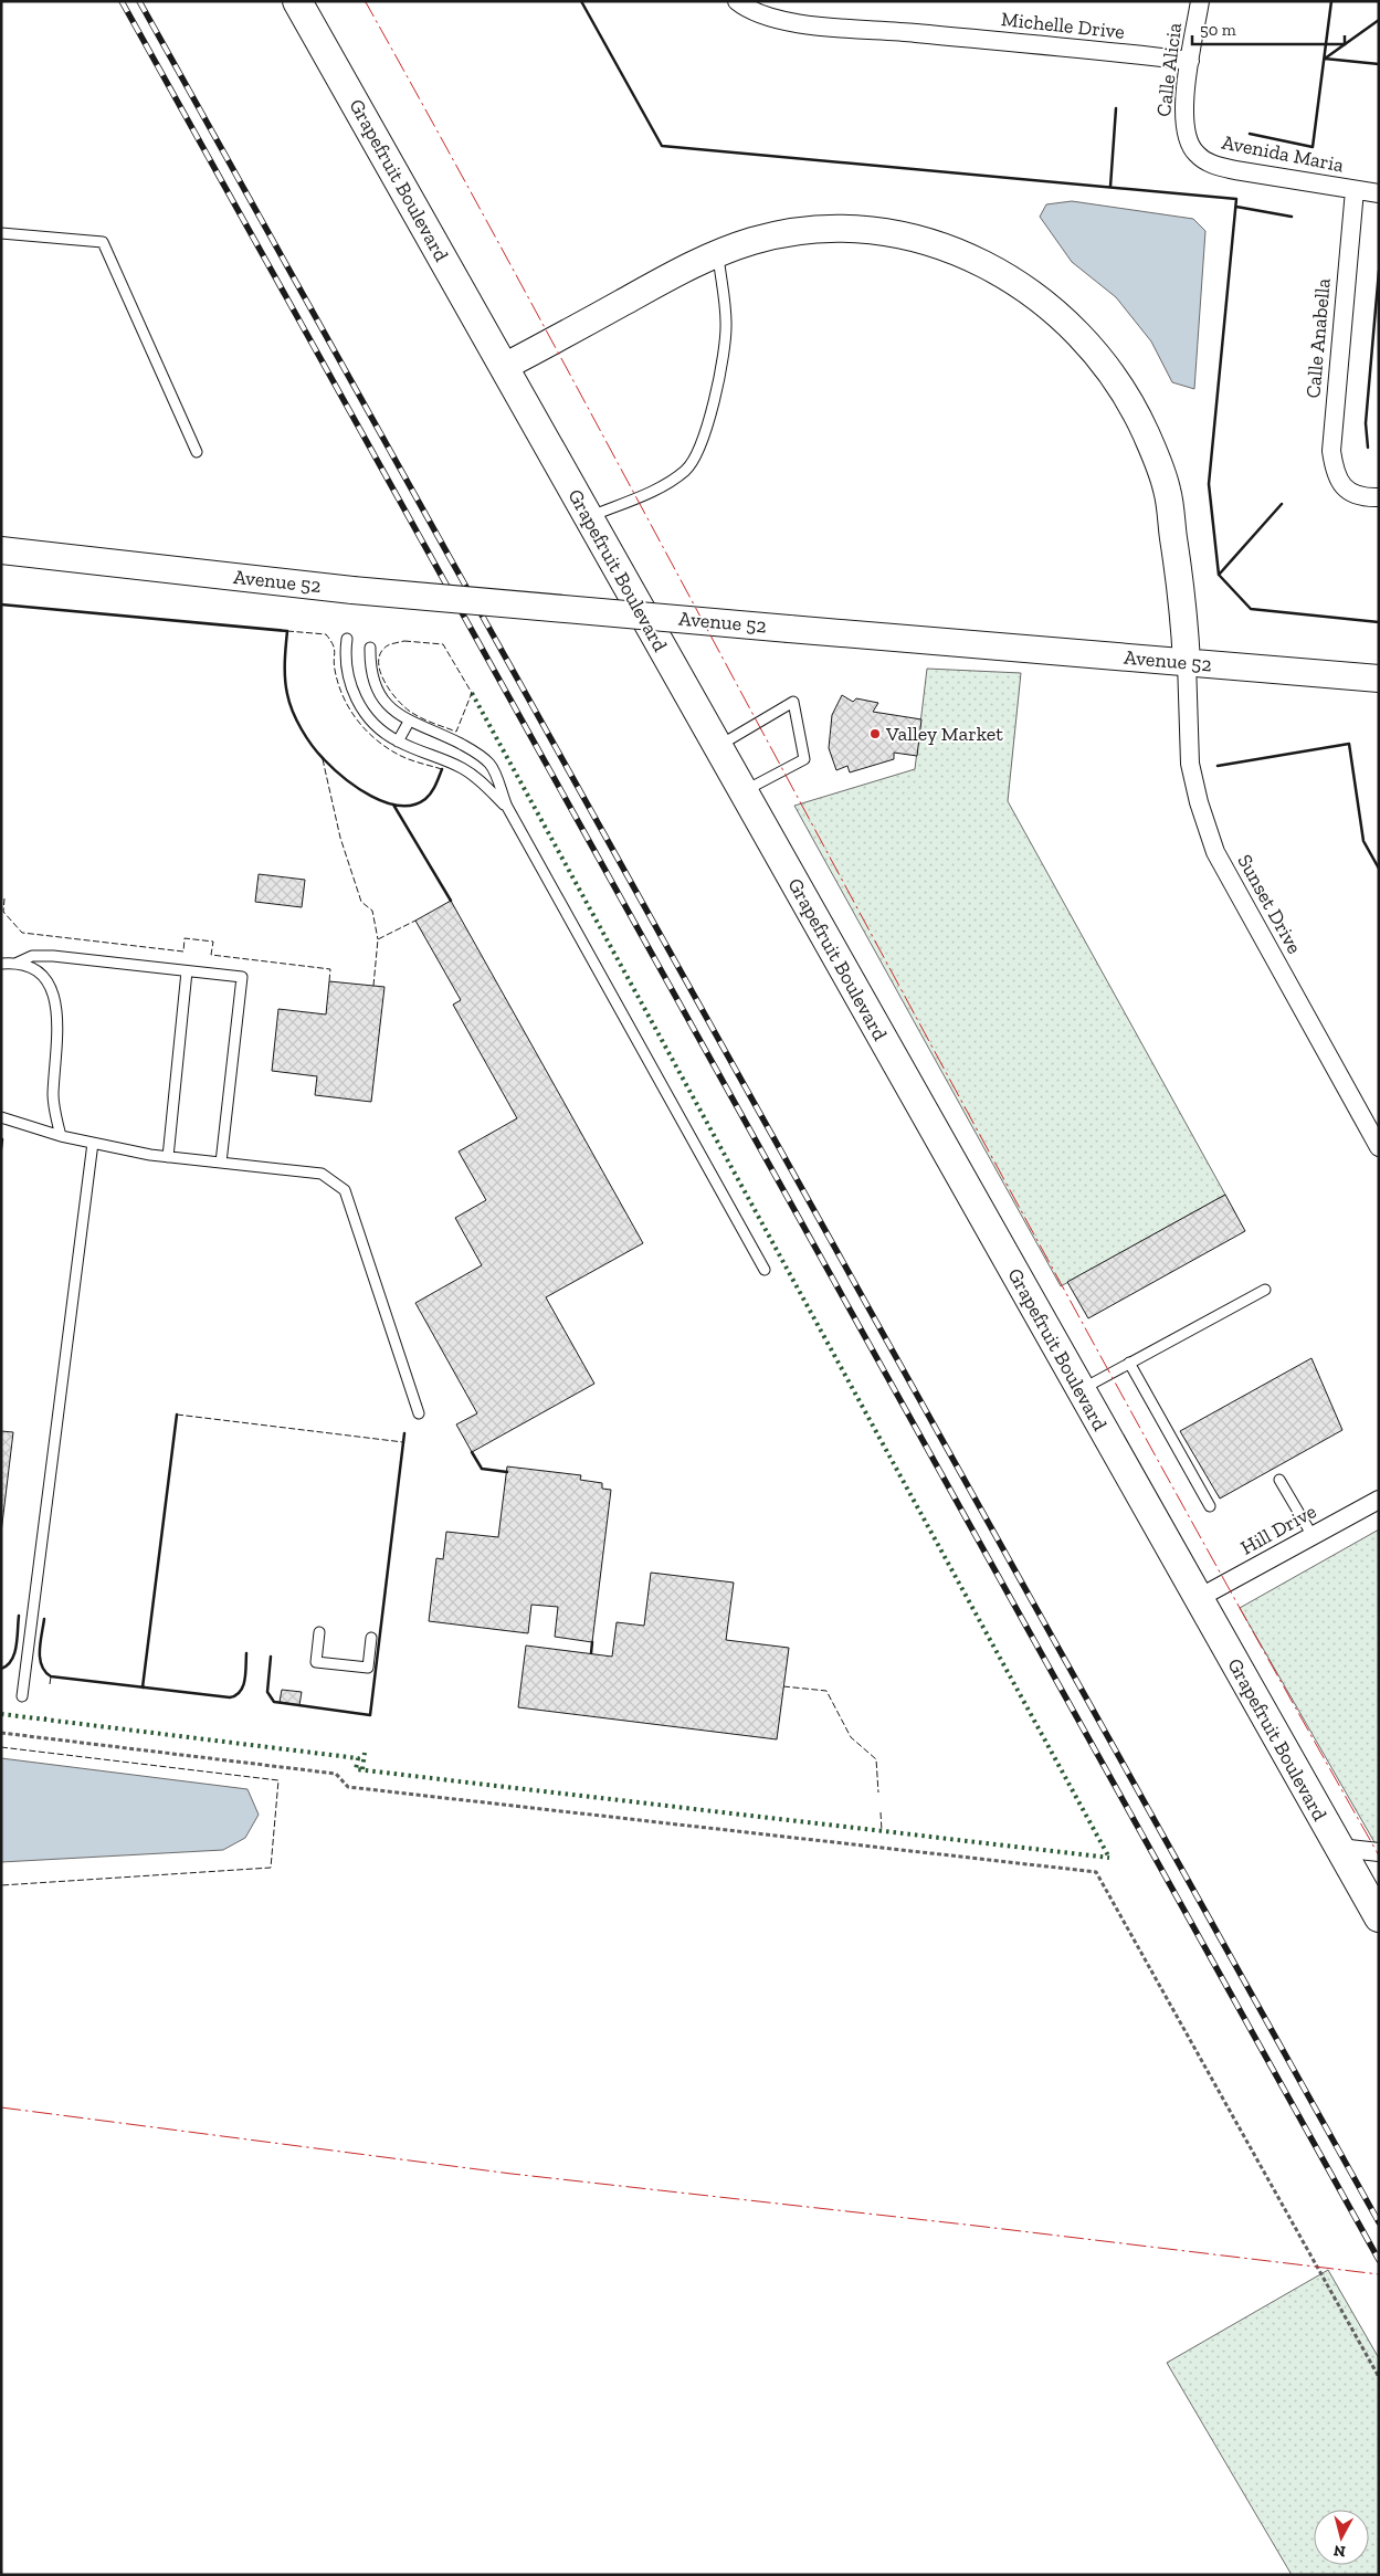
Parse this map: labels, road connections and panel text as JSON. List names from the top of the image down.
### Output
{
  "streets": {
    "main road": ["Grapefruit Boulevard", "Avenue 52"],
    "street": [
      "Michelle Drive",
      "Calle Alicia",
      "Avenida Maria",
      "Calle Anabella",
      "Sunset Drive",
      "Hill Drive"
    ]
  },
  "crossings": [
    ["Michelle Drive", "Calle Alicia"],
    ["Calle Alicia", "Avenida Maria"],
    ["Avenida Maria", "Calle Anabella"],
    ["Grapefruit Boulevard", "Hill Drive"],
    ["Avenue 52", "Sunset Drive"]
  ],
  "places": ["Valley Market"],
  "scale_bar": "50 m",
  "north": "bottom"
}
